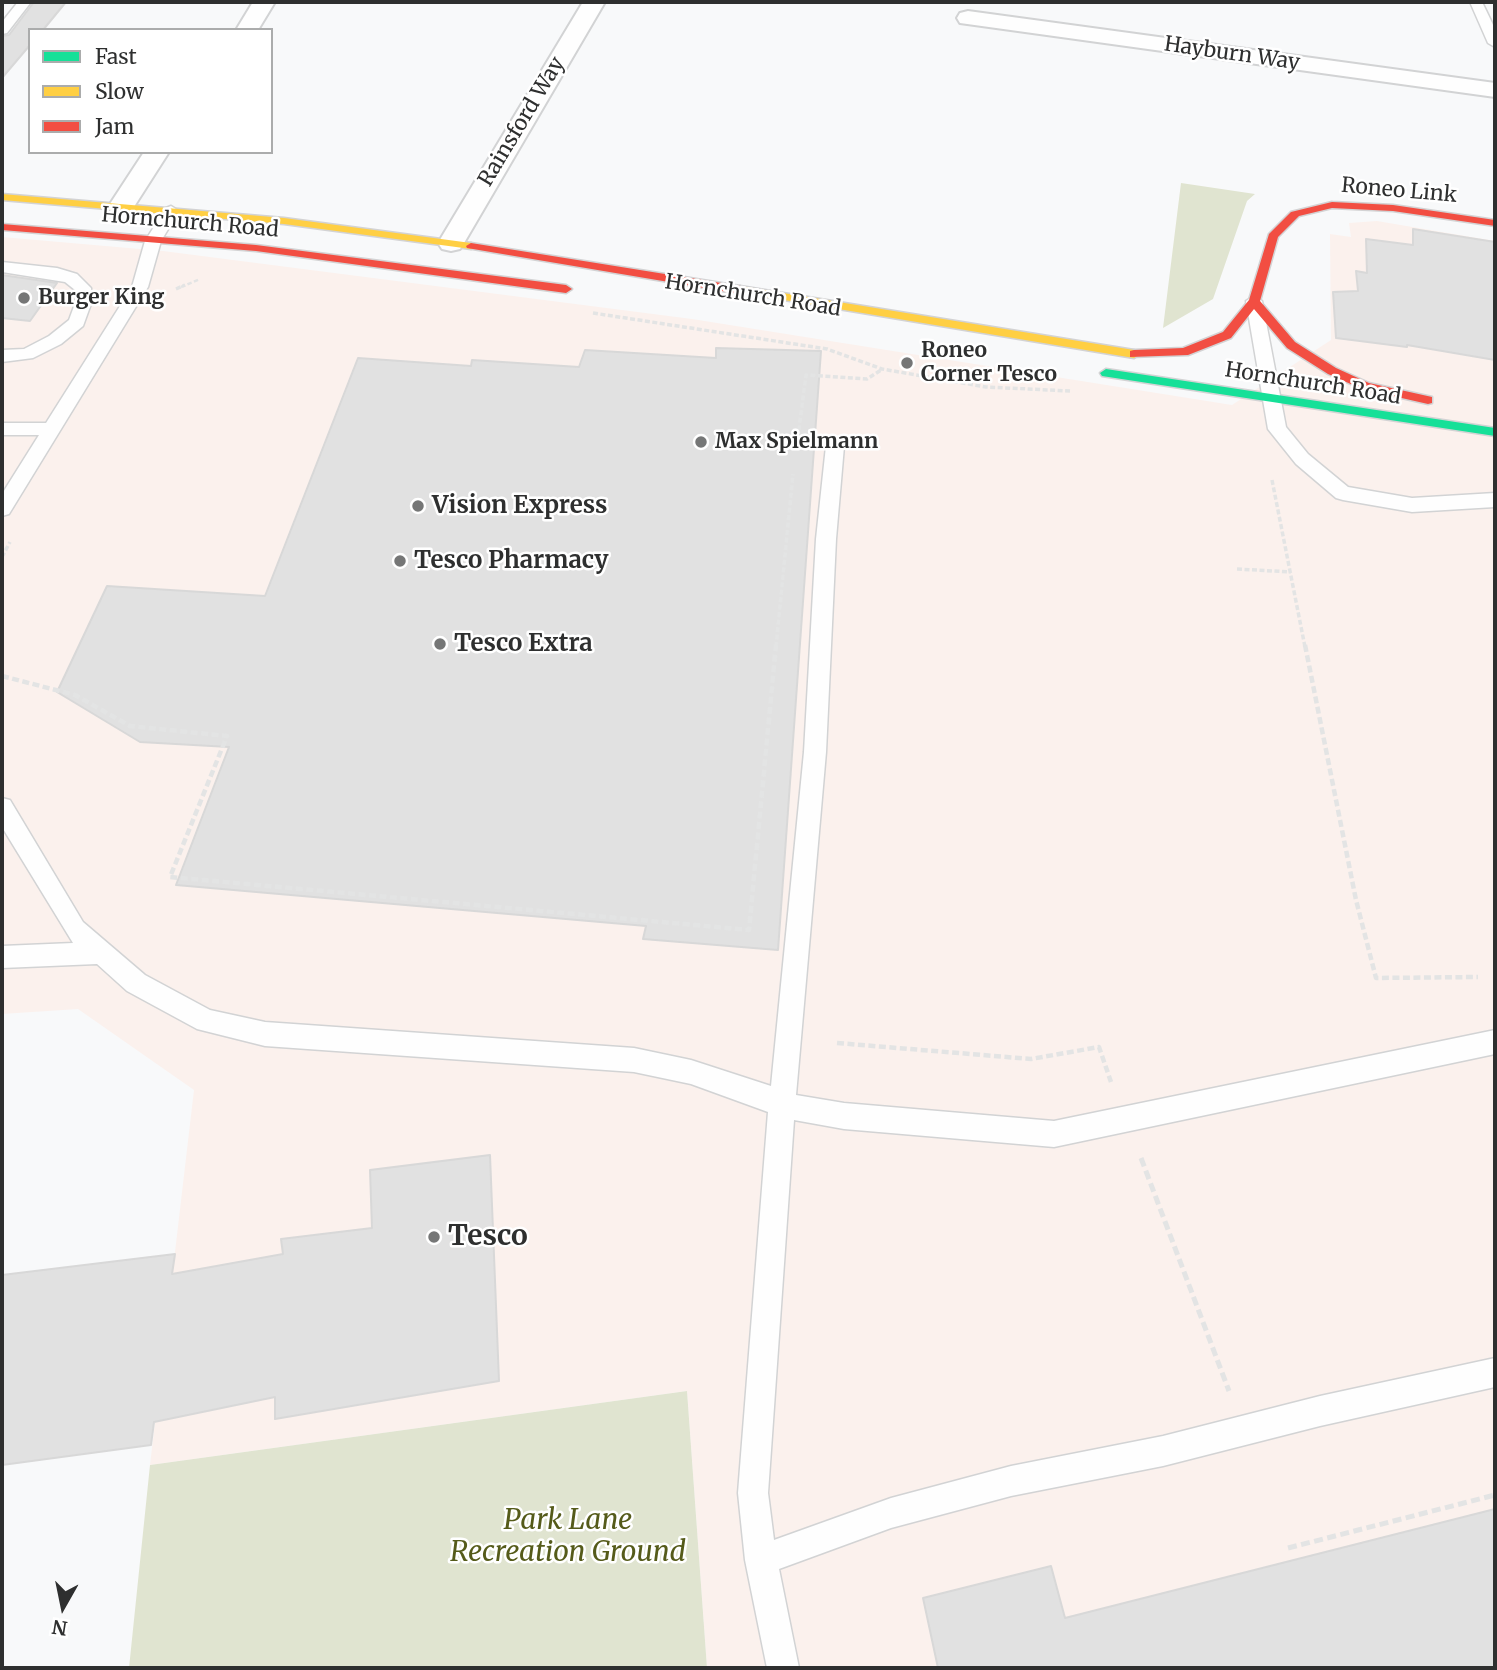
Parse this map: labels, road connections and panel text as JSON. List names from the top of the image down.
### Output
{
  "streets": {
    "main road": ["Roneo Link", "Hornchurch Road"],
    "street": ["Hayburn Way", "Rainsford Way"]
  },
  "crossings": [
    ["Rainsford Way", "Hornchurch Road"],
    ["Roneo Link", "Hornchurch Road"]
  ],
  "parks": ["Park Lane Recreation Ground"],
  "places": [
    "Burger King",
    "Roneo Corner Tesco",
    "Max Spielmann",
    "Vision Express",
    "Tesco Pharmacy",
    "Tesco Extra",
    "Tesco"
  ],
  "legend": ["Fast", "Slow", "Jam"],
  "north": "bottom"
}
